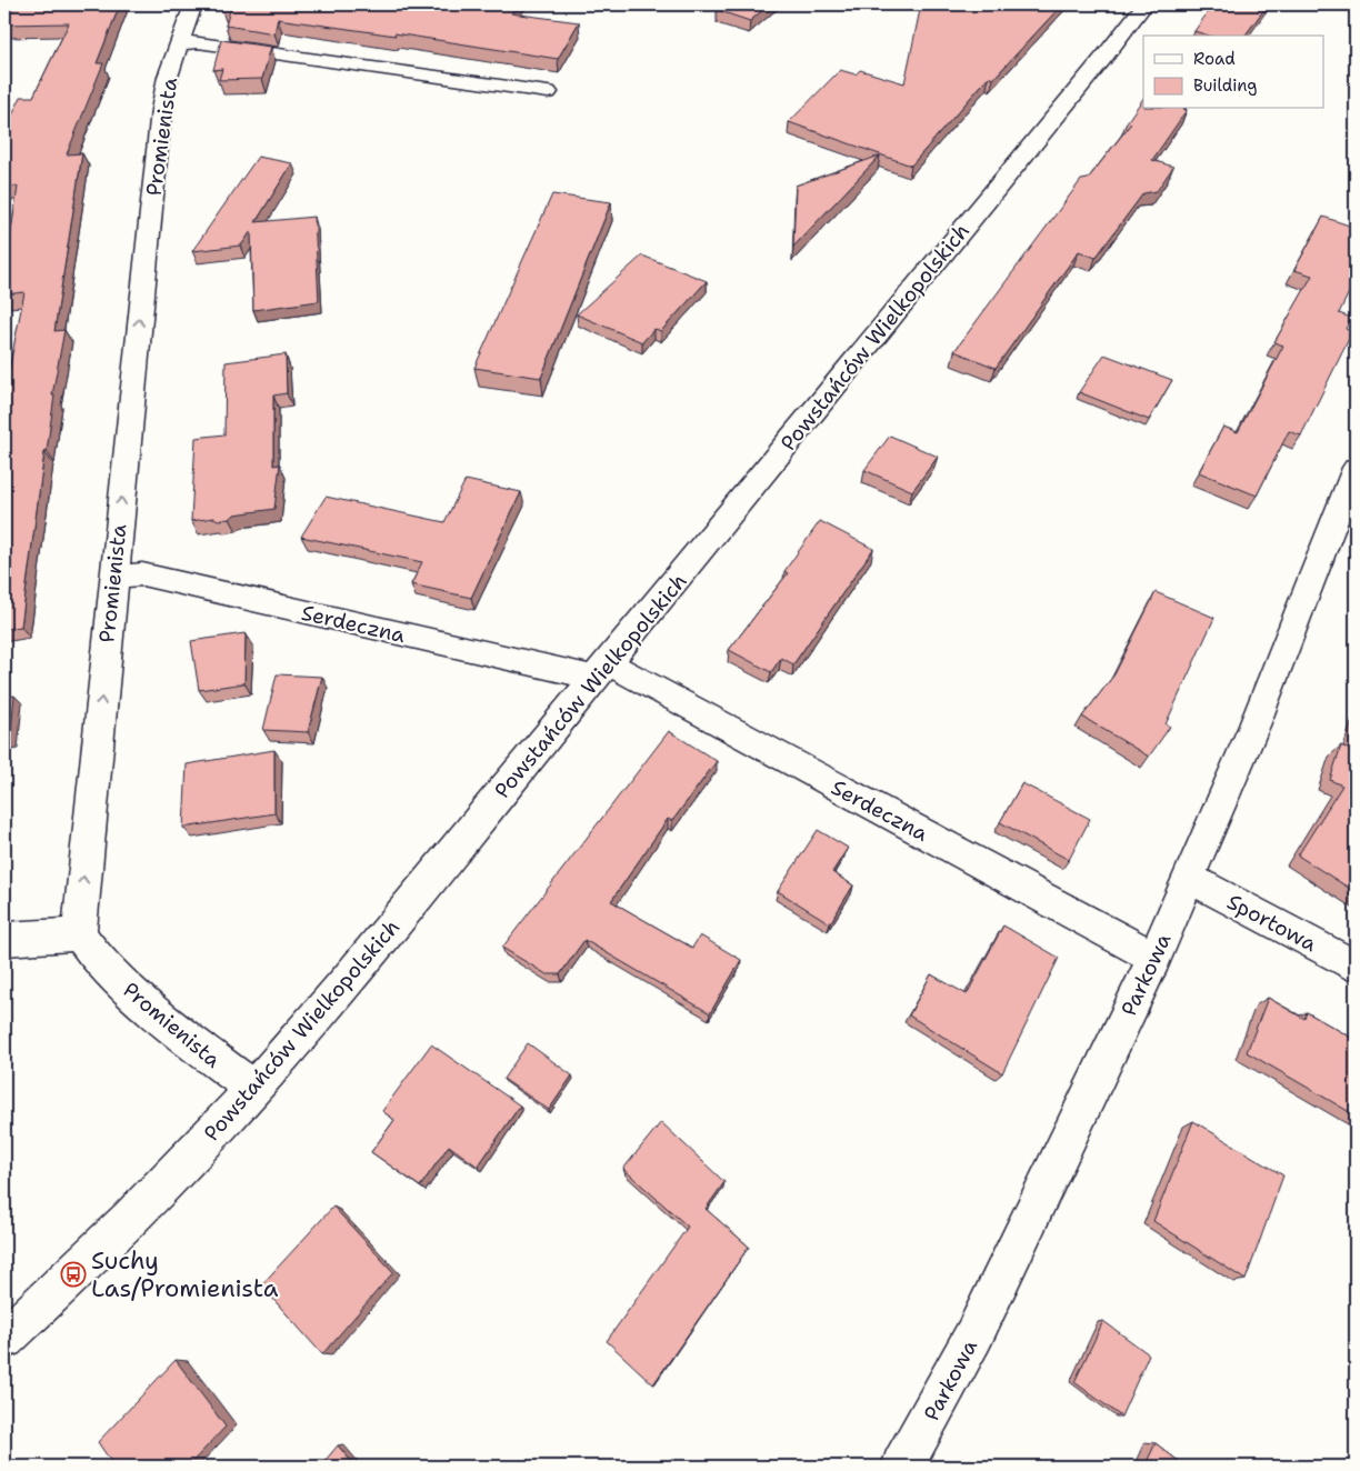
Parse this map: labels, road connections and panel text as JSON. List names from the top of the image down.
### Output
{
  "streets": {
    "street": [
      "Promienista",
      "Powstańców Wielkopolskich",
      "Serdeczna",
      "Sportowa",
      "Parkowa"
    ]
  },
  "crossings": [
    ["Promienista", "Powstańców Wielkopolskich"],
    ["Promienista", "Serdeczna"],
    ["Powstańców Wielkopolskich", "Serdeczna"],
    ["Serdeczna", "Parkowa"],
    ["Sportowa", "Parkowa"]
  ],
  "one_way": ["Promienista"],
  "places": {
    "bus stop": ["Suchy Las/Promienista"]
  },
  "legend": ["Road", "Building"]
}
